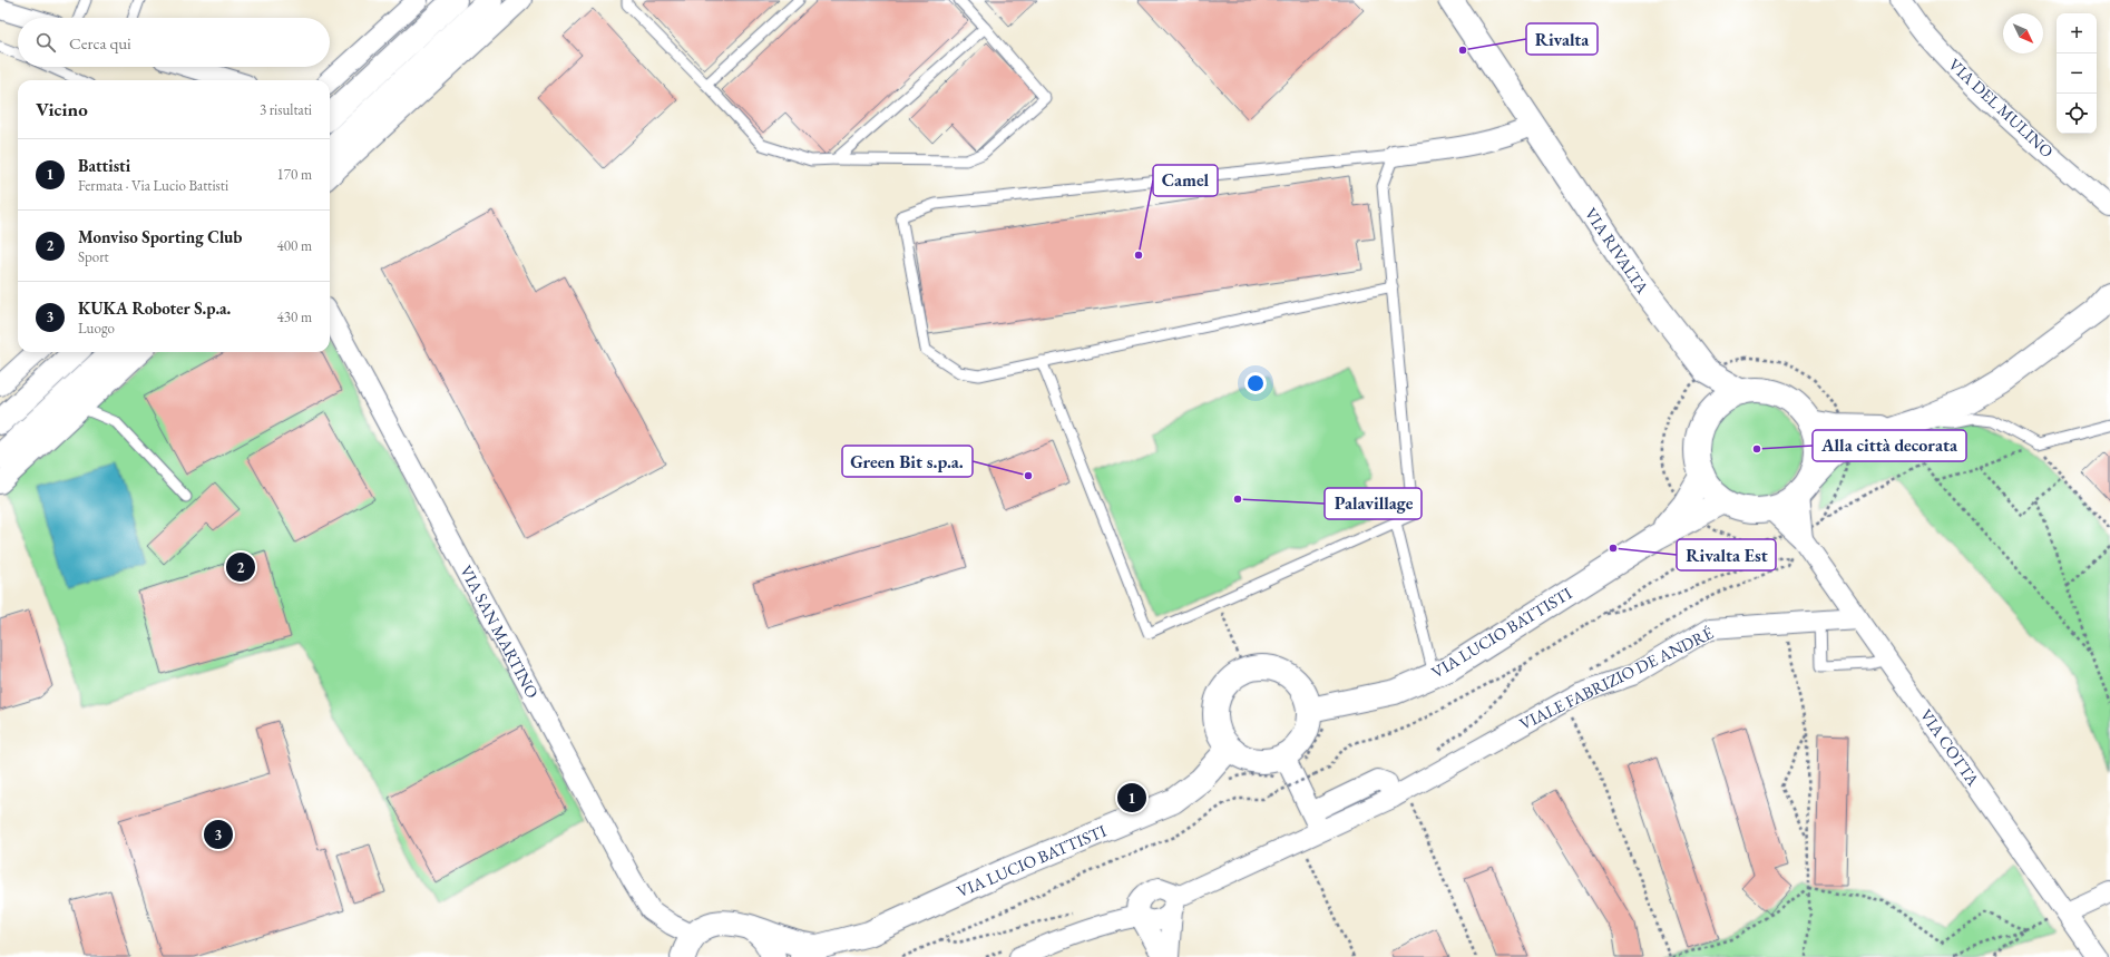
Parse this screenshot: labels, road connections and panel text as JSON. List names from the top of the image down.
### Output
{
  "streets": {
    "street": [
      "VIA DEL MULINO",
      "VIA RIVALTA",
      "VIA SAN MARTINO",
      "VIA LUCIO BATTISTI",
      "VIALE FABRIZIO DE ANDRÉ",
      "VIA COTTA"
    ]
  },
  "crossings": [
    ["VIA RIVALTA", "VIA LUCIO BATTISTI"],
    ["VIA RIVALTA", "VIA COTTA"],
    ["VIA SAN MARTINO", "VIA LUCIO BATTISTI"],
    ["VIA LUCIO BATTISTI", "VIA COTTA"],
    ["VIALE FABRIZIO DE ANDRÉ", "VIA COTTA"]
  ],
  "places": [
    "Rivalta",
    "Camel",
    "Alla città decorata",
    "Green Bit s.p.a.",
    "Palavillage",
    "Rivalta Est"
  ],
  "north": "bottom right",
  "page": {
    "map_buttons": ["+", "−"],
    "search": "Cerca qui",
    "heading": ["Vicino", "3 risultati"],
    "list": [
      {
        "mark": "1",
        "name": "Battisti",
        "note": "Fermata · Via Lucio Battisti",
        "value": "170 m"
      },
      {
        "mark": "2",
        "name": "Monviso Sporting Club",
        "note": "Sport",
        "value": "400 m"
      },
      {
        "mark": "3",
        "name": "KUKA Roboter S.p.a.",
        "note": "Luogo",
        "value": "430 m"
      }
    ],
    "pins": ["2", "1", "3"]
  }
}
